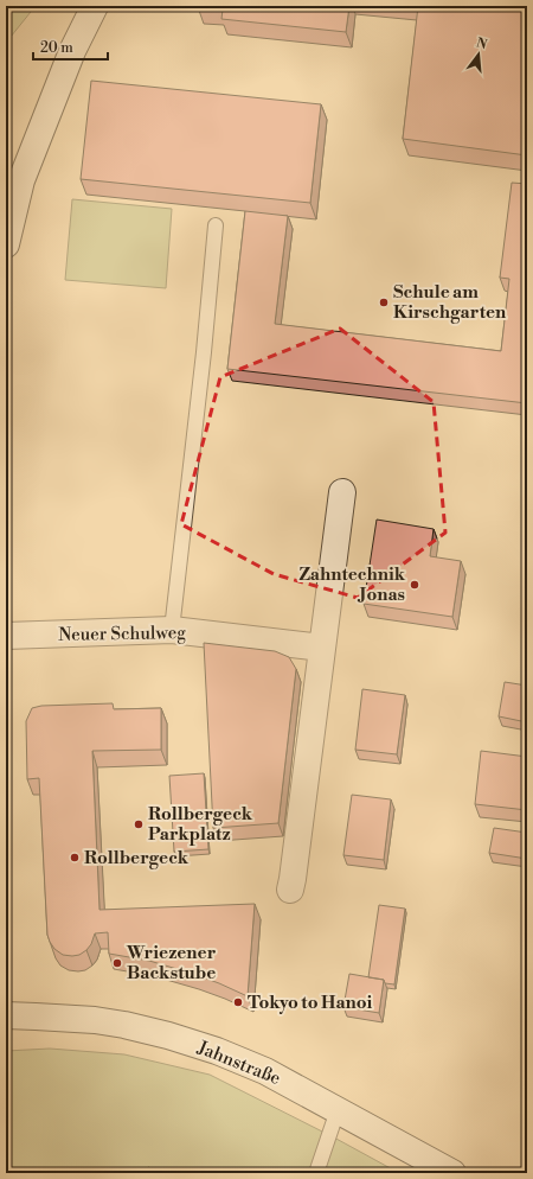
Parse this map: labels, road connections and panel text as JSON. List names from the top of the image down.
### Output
{
  "streets": {
    "main road": ["Neuer Schulweg", "Jahnstraße"]
  },
  "places": [
    "Schule am Kirschgarten",
    "Zahntechnik Jonas",
    "Rollbergeck Parkplatz",
    "Rollbergeck",
    "Wriezener Backstube",
    "Tokyo to Hanoi"
  ],
  "scale_bar": "20 m",
  "north": "top"
}
